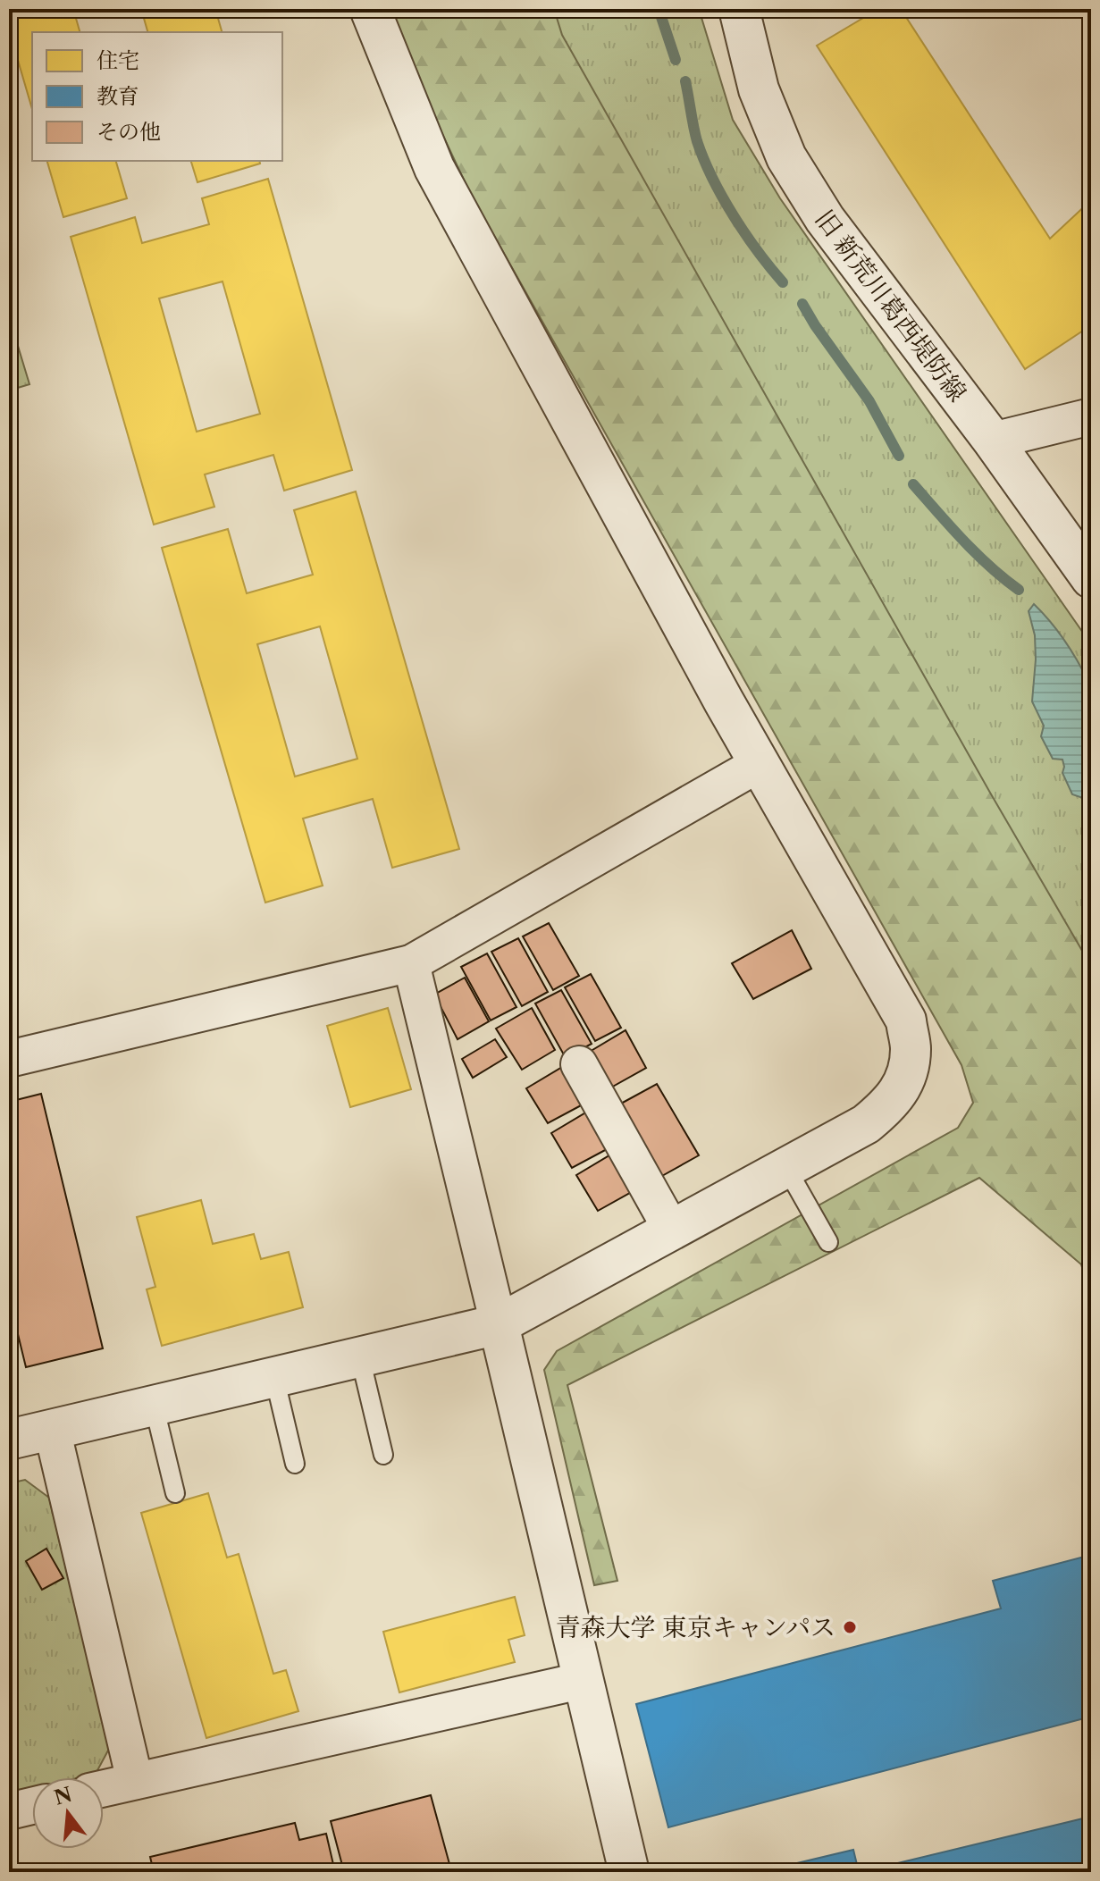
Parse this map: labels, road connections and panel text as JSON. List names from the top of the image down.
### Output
{
  "streets": {
    "street": ["旧 新荒川葛西堤防線"]
  },
  "places": ["青森大学 東京キャンパス"],
  "legend": ["住宅", "教育", "その他"],
  "north": "top"
}
